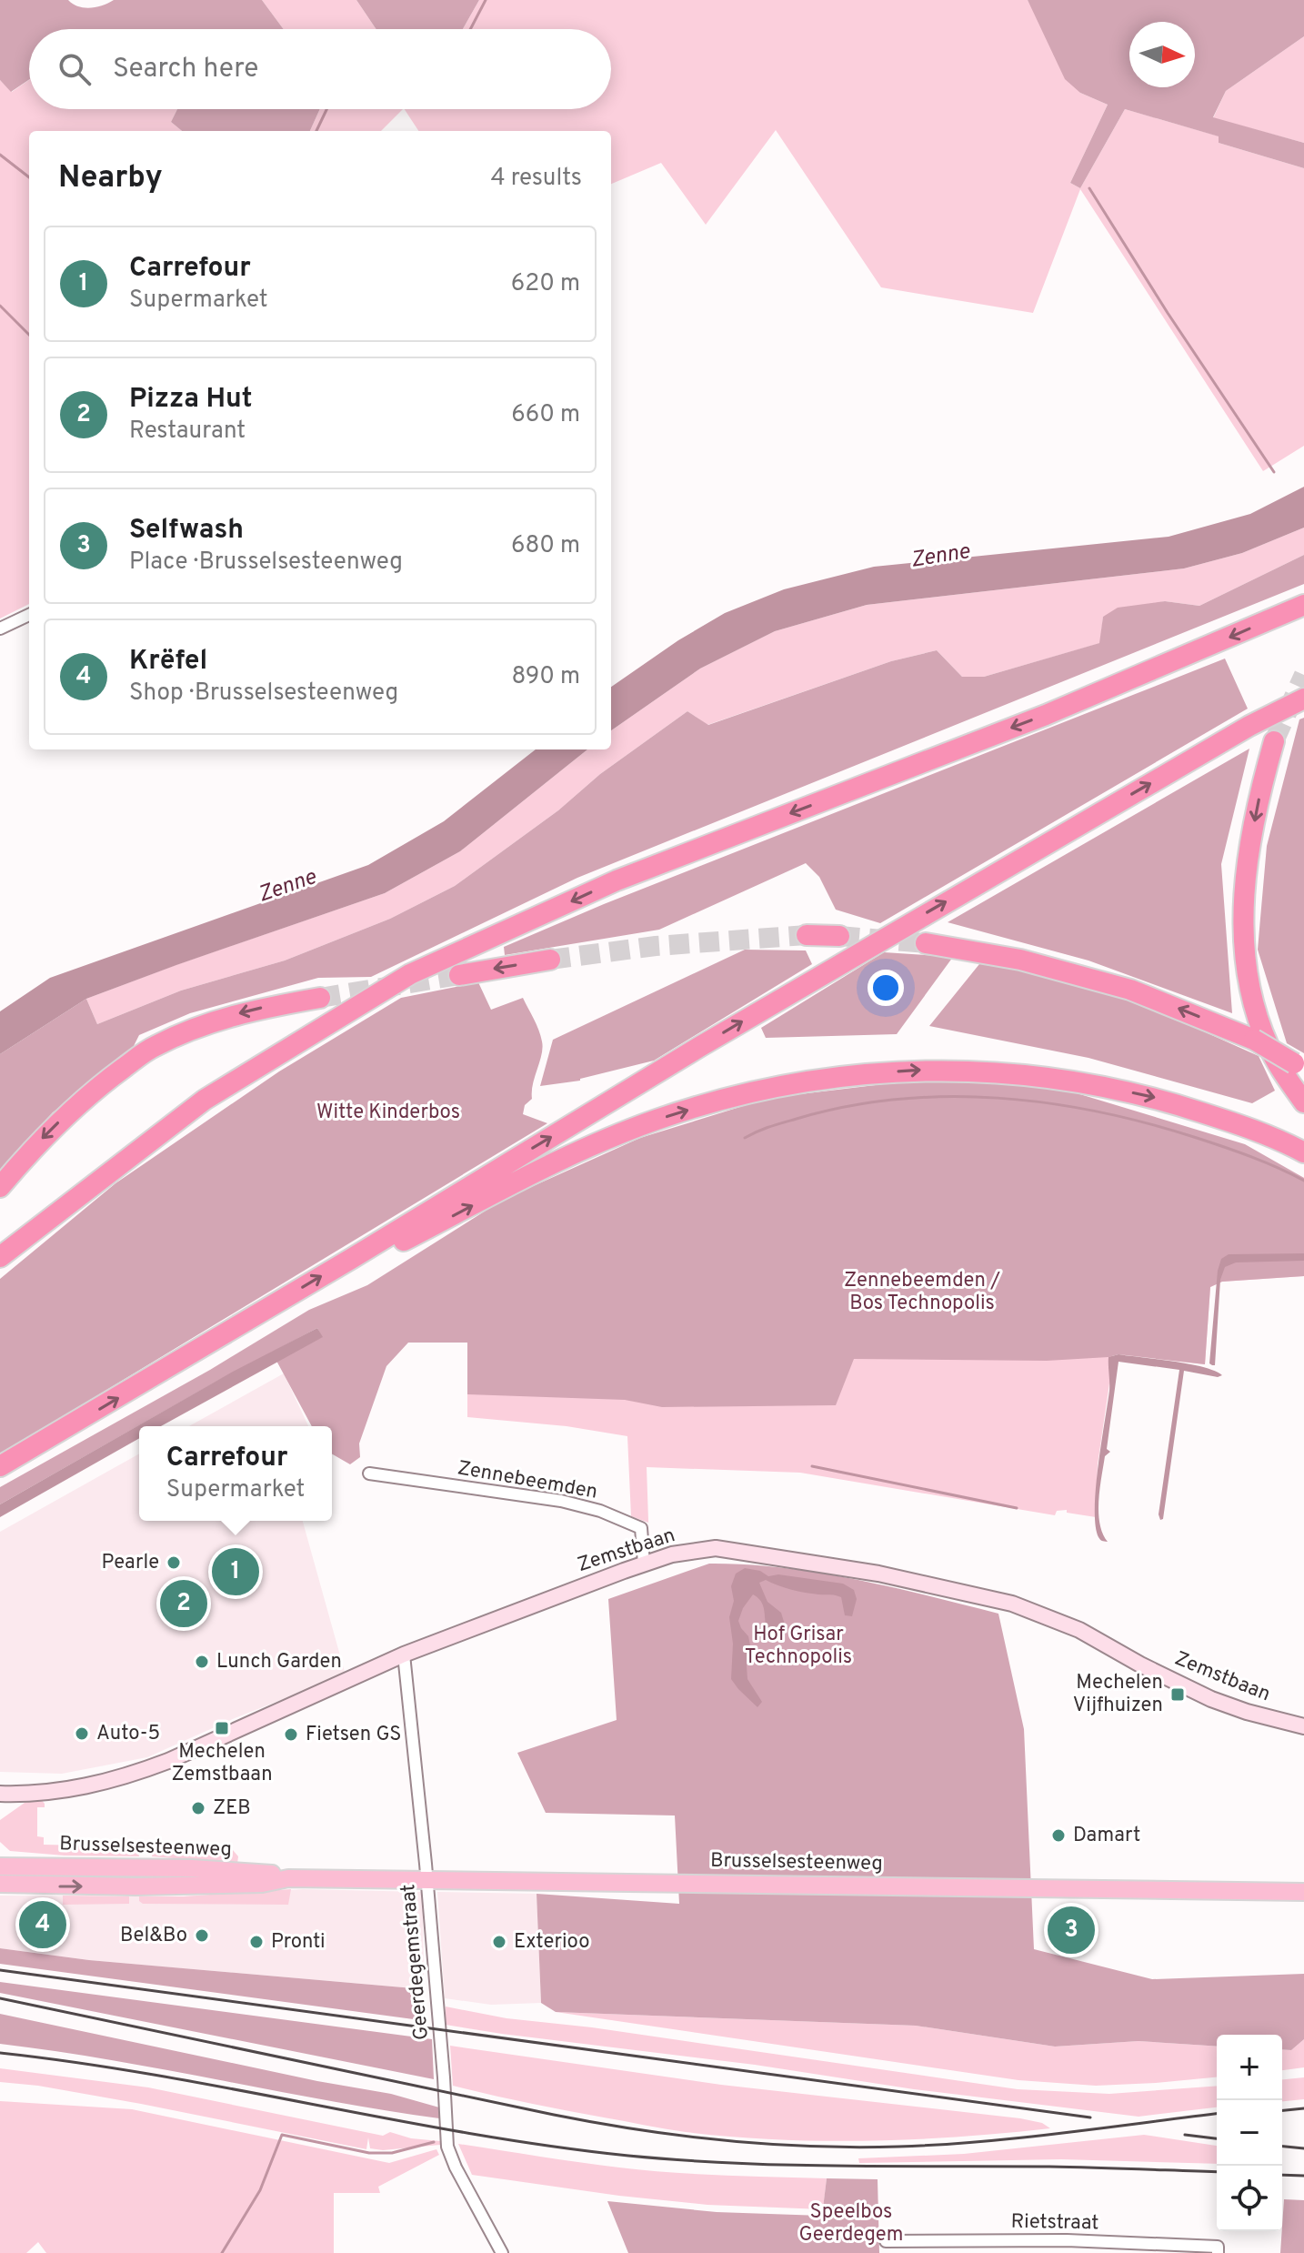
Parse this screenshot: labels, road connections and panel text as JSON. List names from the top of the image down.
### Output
{
  "streets": {
    "main road": ["Brusselsesteenweg"],
    "street": [
      "Zennebeemden",
      "Zemstbaan",
      "Geerdegemstraat",
      "Rietstraat"
    ]
  },
  "crossings": [
    ["Zennebeemden", "Zemstbaan"],
    ["Zemstbaan", "Geerdegemstraat"],
    ["Brusselsesteenweg", "Geerdegemstraat"]
  ],
  "water": ["Zenne"],
  "parks": [
    "Witte Kinderbos",
    "Zennebeemden / Bos Technopolis",
    "Hof Grisar Technopolis",
    "Speelbos Geerdegem"
  ],
  "places": {
    "other": [
      "Pearle",
      "Lunch Garden",
      "Auto-5",
      "Fietsen GS",
      "ZEB",
      "Damart",
      "Bel&Bo",
      "Pronti",
      "Exterioo"
    ],
    "transit": ["Mechelen Vijfhuizen", "Mechelen Zemstbaan"]
  },
  "north": "right",
  "page": {
    "search": "Search here",
    "heading": ["Nearby", "4 results"],
    "list": [
      {
        "mark": "1",
        "name": "Carrefour",
        "note": "Supermarket",
        "value": "620 m"
      },
      {
        "mark": "2",
        "name": "Pizza Hut",
        "note": "Restaurant",
        "value": "660 m"
      },
      {
        "mark": "3",
        "name": "Selfwash",
        "note": "Place · Brusselsesteenweg",
        "value": "680 m"
      },
      {
        "mark": "4",
        "name": "Krëfel",
        "note": "Shop · Brusselsesteenweg",
        "value": "890 m"
      }
    ],
    "popup": ["Carrefour", "Supermarket"],
    "pins": [
      "1",
      "2",
      "4",
      "3"
    ],
    "map_buttons": ["+", "−"]
  }
}
